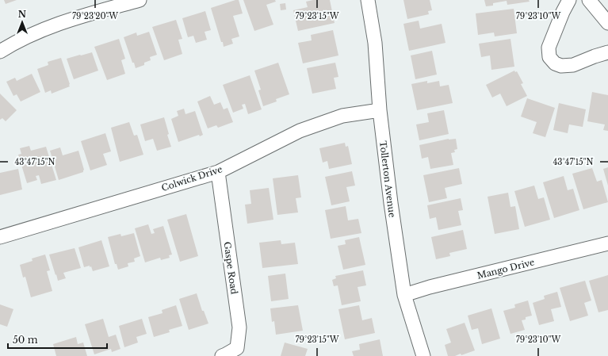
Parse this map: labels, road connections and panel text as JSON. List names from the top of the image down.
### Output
{
  "streets": {
    "street": [
      "Colwick Drive",
      "Tollerton Avenue",
      "Gaspe Road",
      "Mango Drive"
    ]
  },
  "crossings": [
    ["Colwick Drive", "Tollerton Avenue"],
    ["Colwick Drive", "Gaspe Road"],
    ["Tollerton Avenue", "Mango Drive"]
  ],
  "scale_bar": "50 m",
  "north": "top",
  "coordinates": [
    "79°23'20\"W",
    "79°23'15\"W",
    "79°23'10\"W",
    "43°47'15\"N"
  ]
}
